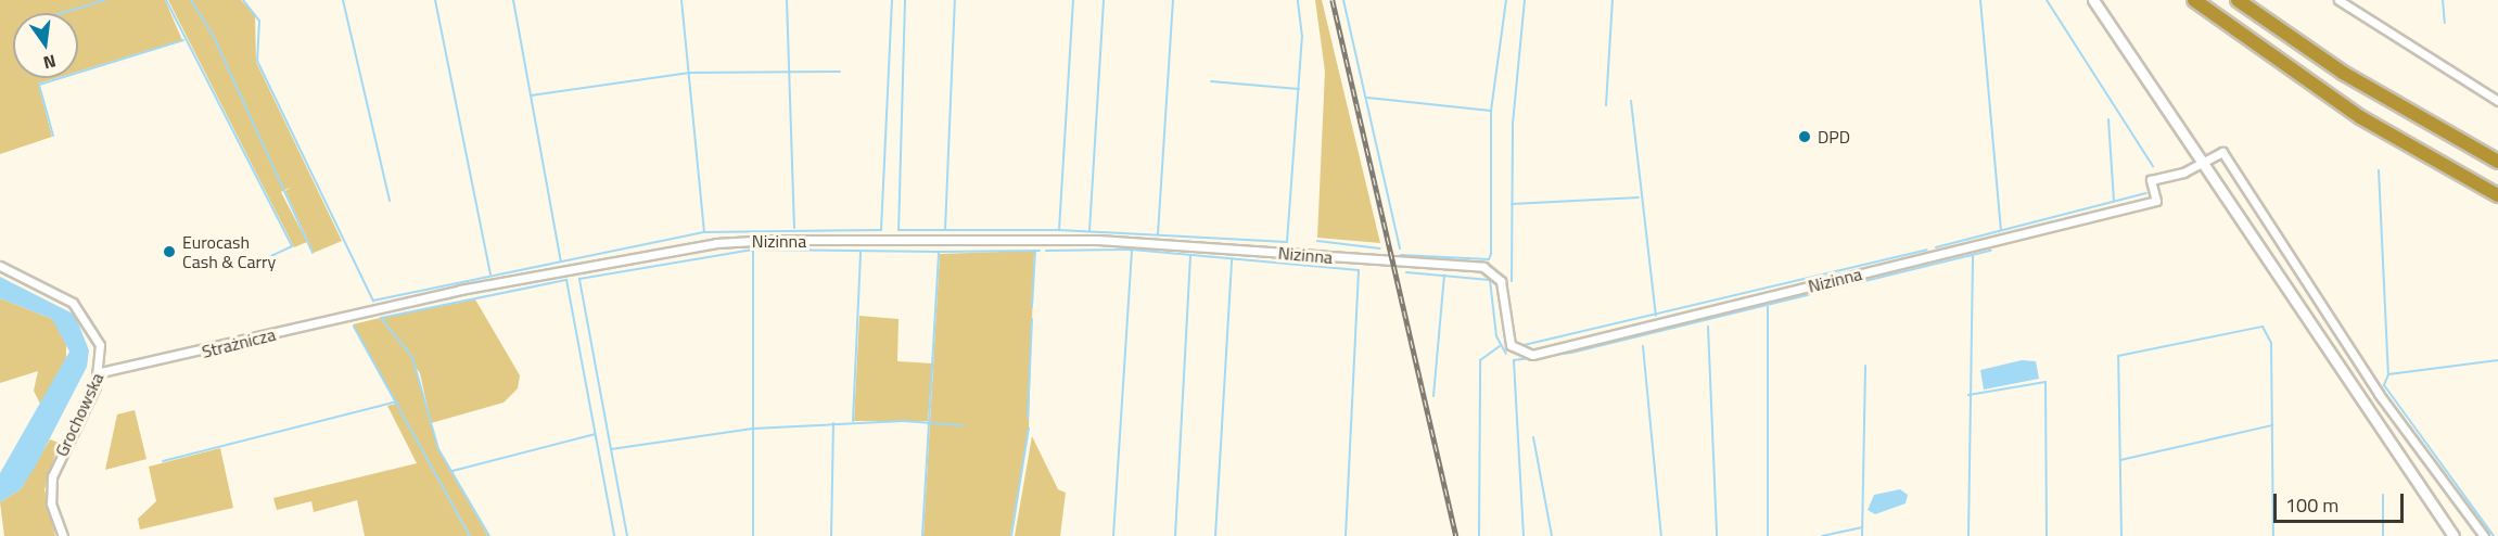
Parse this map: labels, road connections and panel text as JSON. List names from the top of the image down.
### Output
{
  "streets": {
    "street": ["Nizinna", "Strażnicza", "Grochowska"]
  },
  "crossings": [
    ["Nizinna", "Strażnicza"],
    ["Strażnicza", "Grochowska"]
  ],
  "places": ["DPD", "Eurocash Cash & Carry"],
  "scale_bar": "100 m",
  "north": "bottom"
}
